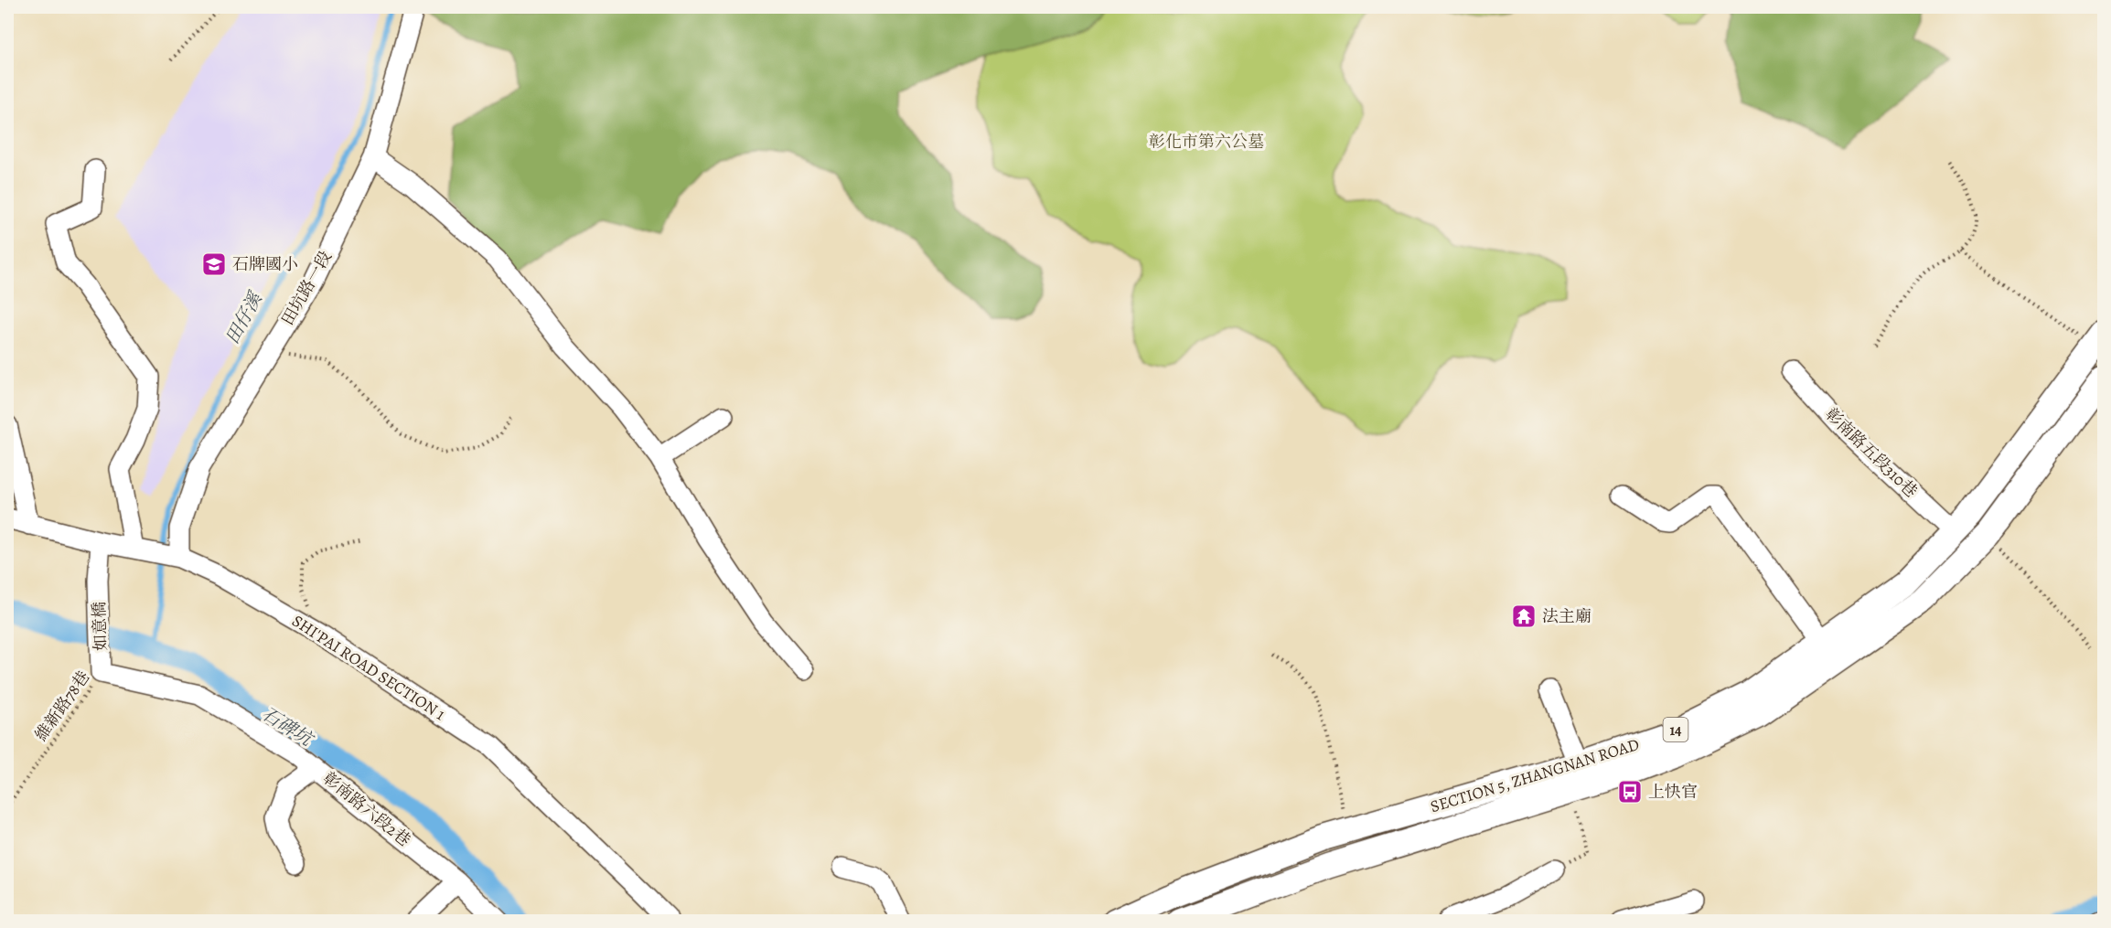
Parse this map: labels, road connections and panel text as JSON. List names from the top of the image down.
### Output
{
  "streets": {
    "main road": ["14", "SECTION 5, ZHANGNAN ROAD"],
    "street": [
      "田坑路一段",
      "彰南路五段310巷",
      "如意橋",
      "SHI'PAI ROAD SECTION 1",
      "彰南路六段2巷"
    ],
    "path": ["維新路78巷"]
  },
  "crossings": [
    ["田坑路一段", "SHI'PAI ROAD SECTION 1"],
    ["彰南路五段310巷", "SECTION 5, ZHANGNAN ROAD"],
    ["如意橋", "SHI'PAI ROAD SECTION 1"],
    ["如意橋", "維新路78巷"],
    ["如意橋", "彰南路六段2巷"],
    ["維新路78巷", "彰南路六段2巷"]
  ],
  "water": ["田仔溪", "石碑坑"],
  "parks": ["彰化市第六公墓"],
  "places": {
    "school or university": ["石牌國小"],
    "temple": ["法主廟"],
    "bus stop": ["上快官"]
  }
}
